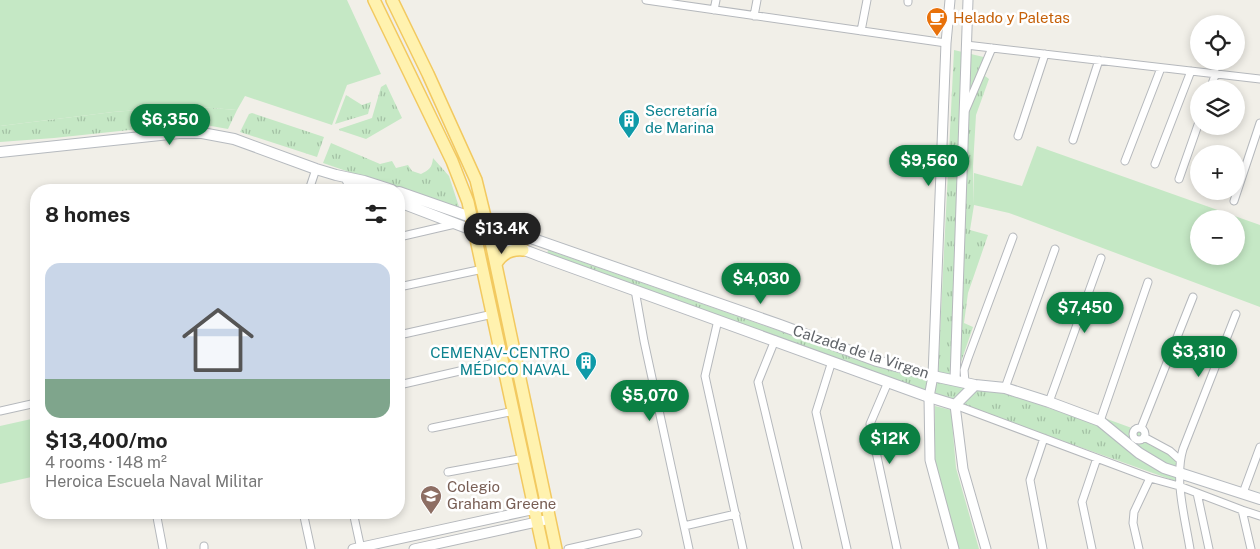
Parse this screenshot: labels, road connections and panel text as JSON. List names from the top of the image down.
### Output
{
  "streets": {
    "main road": ["Calzada de la Virgen"]
  },
  "places": {
    "cafe": ["Helado y Paletas"],
    "building": ["Secretaría de Marina", "CEMENAV- CENTRO MÉDICO NAVAL"],
    "school or university": ["Colegio Graham Greene"]
  },
  "page": {
    "map_buttons": ["+", "−"],
    "price": [
      "$6,350",
      "$9,560",
      "$13.4K",
      "$4,030",
      "$7,450",
      "$3,310",
      "$5,070",
      "$12K"
    ],
    "heading": "8 homes",
    "list": [
      {
        "name": "$13,400/mo",
        "note": "4 rooms · 148 m² · Heroica Escuela Naval Militar"
      }
    ]
  }
}
